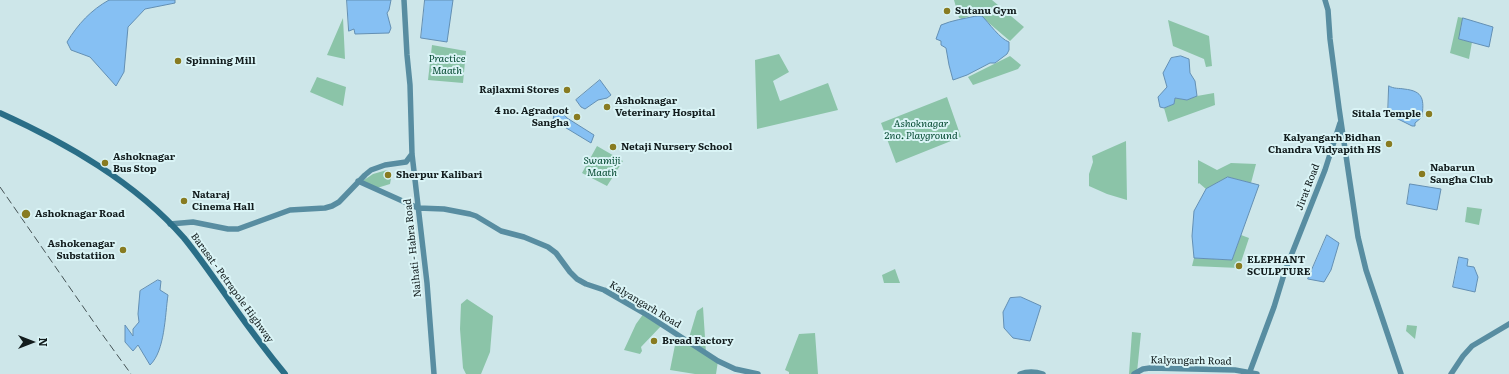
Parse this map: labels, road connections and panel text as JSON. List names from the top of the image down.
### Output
{
  "streets": {
    "highway": ["Barasat - Petrapole Highway"],
    "main road": ["Jirat Road", "Naihati - Habra Road", "Kalyangarh Road"]
  },
  "crossings": [
    ["Jirat Road", "Kalyangarh Road"],
    ["Naihati - Habra Road", "Kalyangarh Road"]
  ],
  "parks": ["Practice Maath", "Ashoknagar 2no. Playground", "Swamiji Maath"],
  "places": [
    "Sutanu Gym",
    "Spinning Mill",
    "Rajlaxmi Stores",
    "Ashoknagar Veterinary Hospital",
    "Sitala Temple",
    "4 no. Agradoot Sangha",
    "Kalyangarh Bidhan Chandra Vidyapith HS",
    "Netaji Nursery School",
    "Ashoknagar Bus Stop",
    "Nabarun Sangha Club",
    "Sherpur Kalibari",
    "Nataraj Cinema Hall",
    "Ashoknagar Road",
    "Ashokenagar Substatiion",
    "ELEPHANT SCULPTURE",
    "Bread Factory"
  ],
  "north": "right"
}
